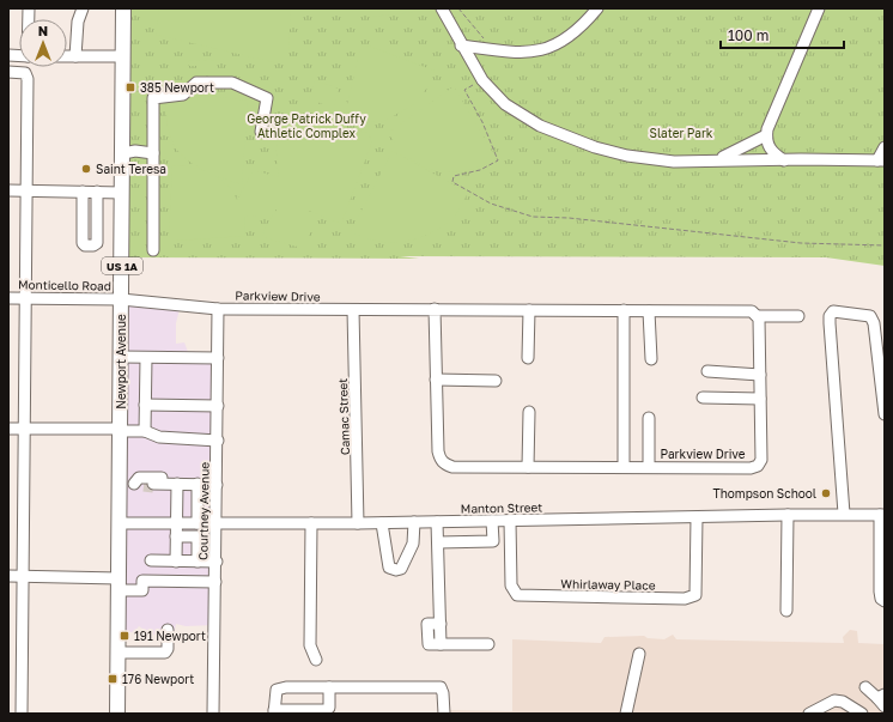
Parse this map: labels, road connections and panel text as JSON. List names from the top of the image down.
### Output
{
  "streets": {
    "main road": ["US 1A", "Newport Avenue"],
    "street": [
      "Monticello Road",
      "Parkview Drive",
      "Camac Street",
      "Manton Street",
      "Courtney Avenue",
      "Whirlaway Place"
    ]
  },
  "crossings": [
    ["Monticello Road", "Parkview Drive"],
    ["Monticello Road", "Newport Avenue"],
    ["Parkview Drive", "Newport Avenue"],
    ["Parkview Drive", "Camac Street"],
    ["Parkview Drive", "Courtney Avenue"],
    ["Newport Avenue", "Manton Street"],
    ["Camac Street", "Manton Street"],
    ["Manton Street", "Courtney Avenue"],
    ["Manton Street", "Whirlaway Place"]
  ],
  "parks": ["George Patrick Duffy Athletic Complex", "Slater Park"],
  "places": {
    "transit": ["385 Newport", "191 Newport", "176 Newport"],
    "other": ["Saint Teresa", "Thompson School"]
  },
  "scale_bar": "100 m",
  "north": "top"
}
